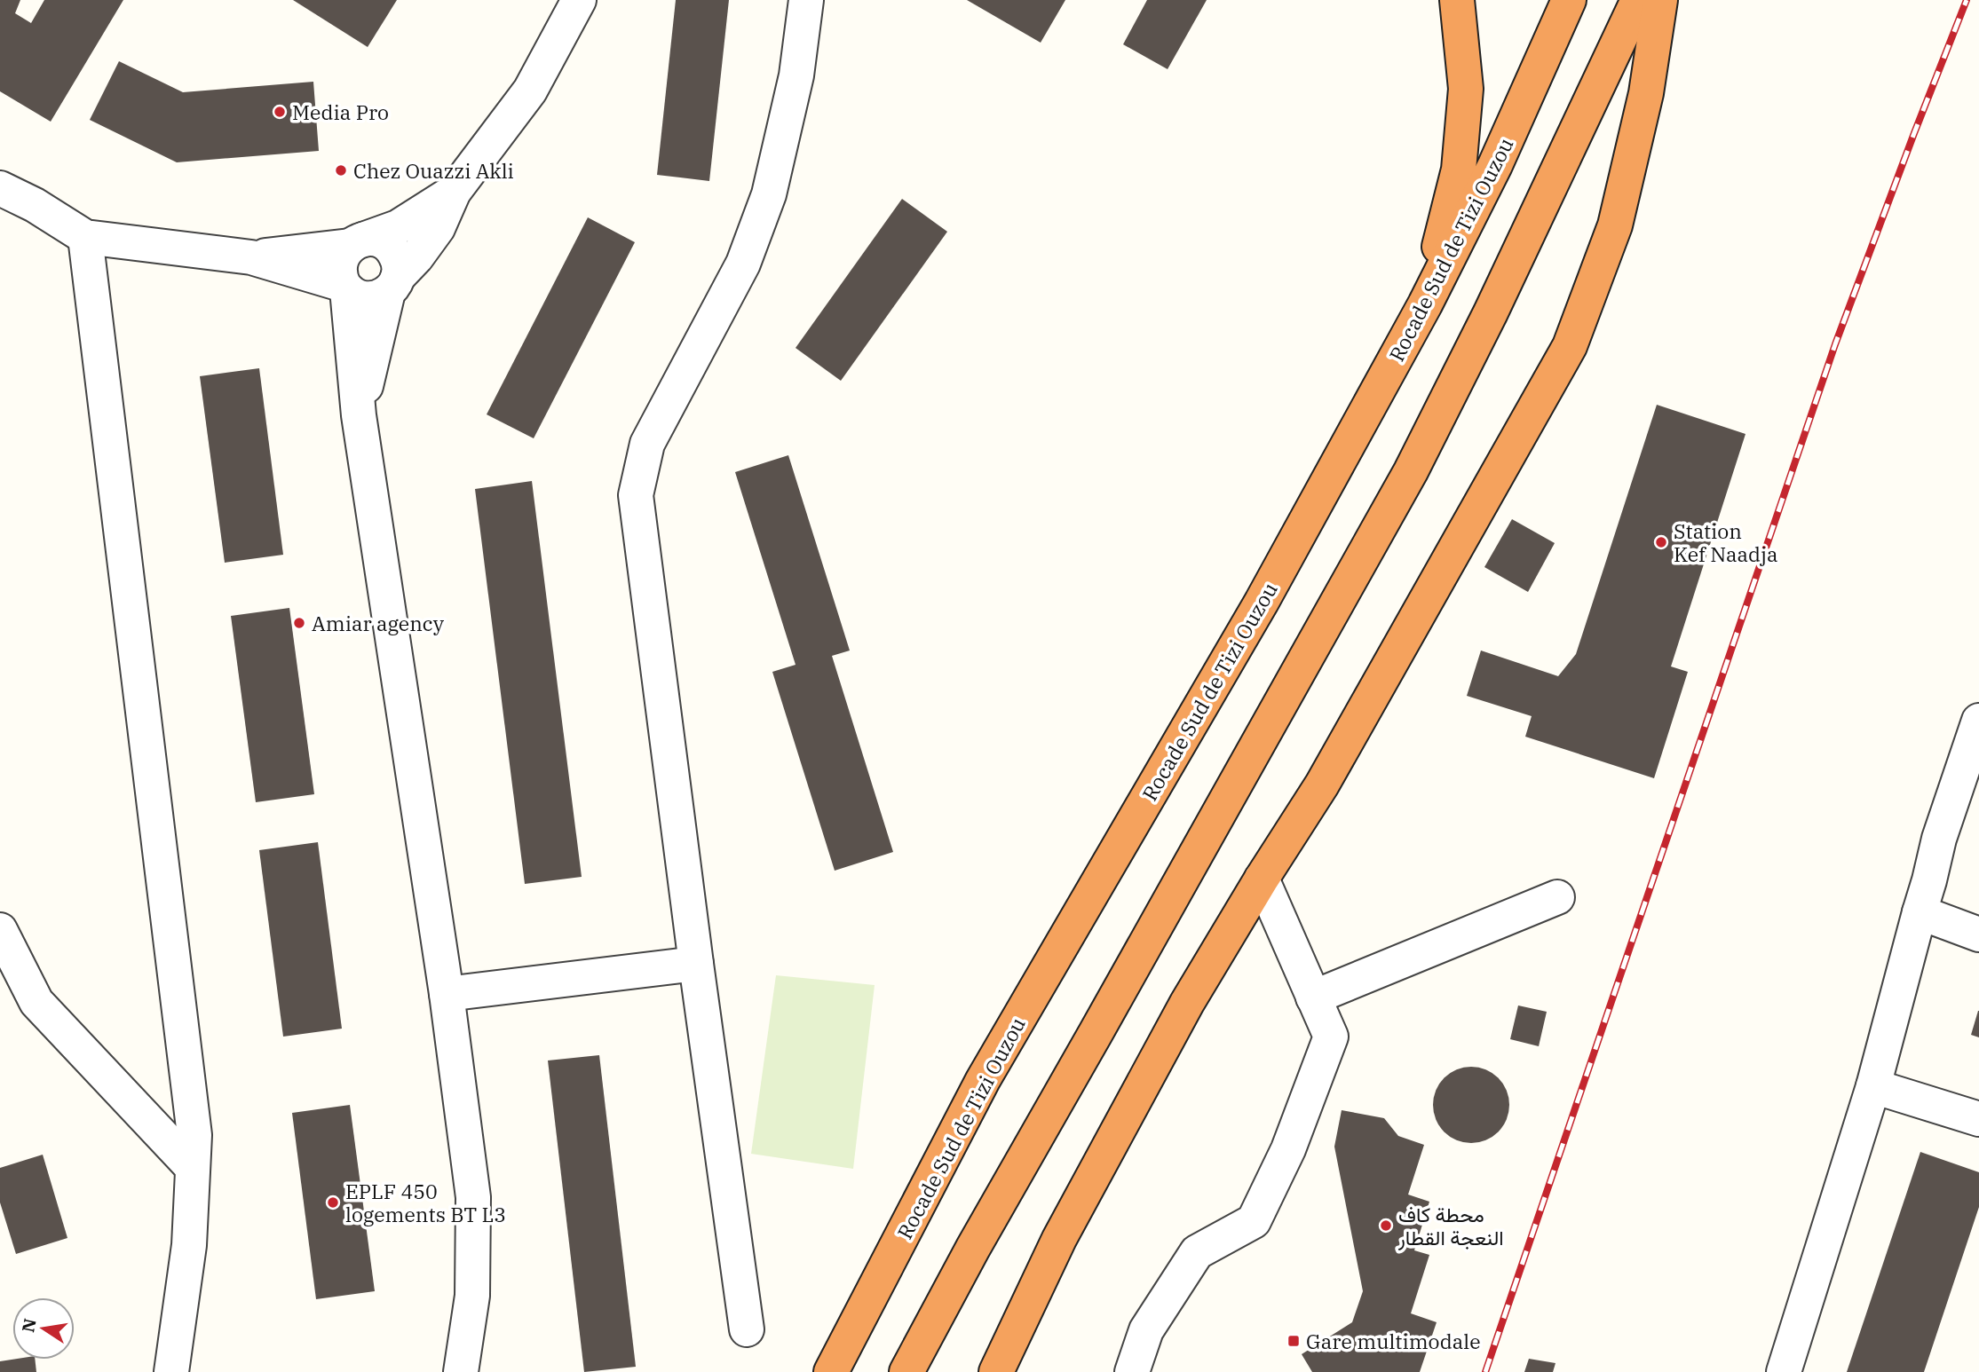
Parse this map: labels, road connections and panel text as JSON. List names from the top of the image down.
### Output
{
  "streets": {
    "highway": ["Rocade Sud de Tizi Ouzou"]
  },
  "places": {
    "other": [
      "Media Pro",
      "Chez Ouazzi Akli",
      "Station Kef Naadja",
      "Amiar agency",
      "EPLF 450 logements BT L3",
      "محطة كاف النعجة القطار"
    ],
    "transit": ["Gare multimodale"]
  },
  "north": "left"
}
